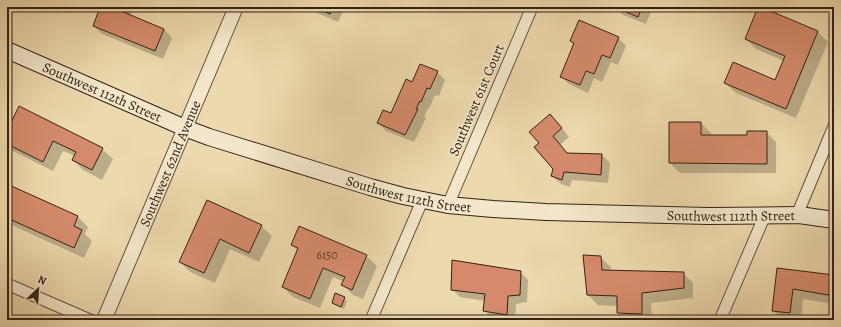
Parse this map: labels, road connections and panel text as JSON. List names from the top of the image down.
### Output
{
  "streets": {
    "main road": ["Southwest 112th Street"],
    "street": ["Southwest 61st Court", "Southwest 62nd Avenue"]
  },
  "crossings": [
    ["Southwest 112th Street", "Southwest 61st Court"],
    ["Southwest 112th Street", "Southwest 62nd Avenue"]
  ],
  "house_numbers": ["6150"],
  "north": "top right"
}
